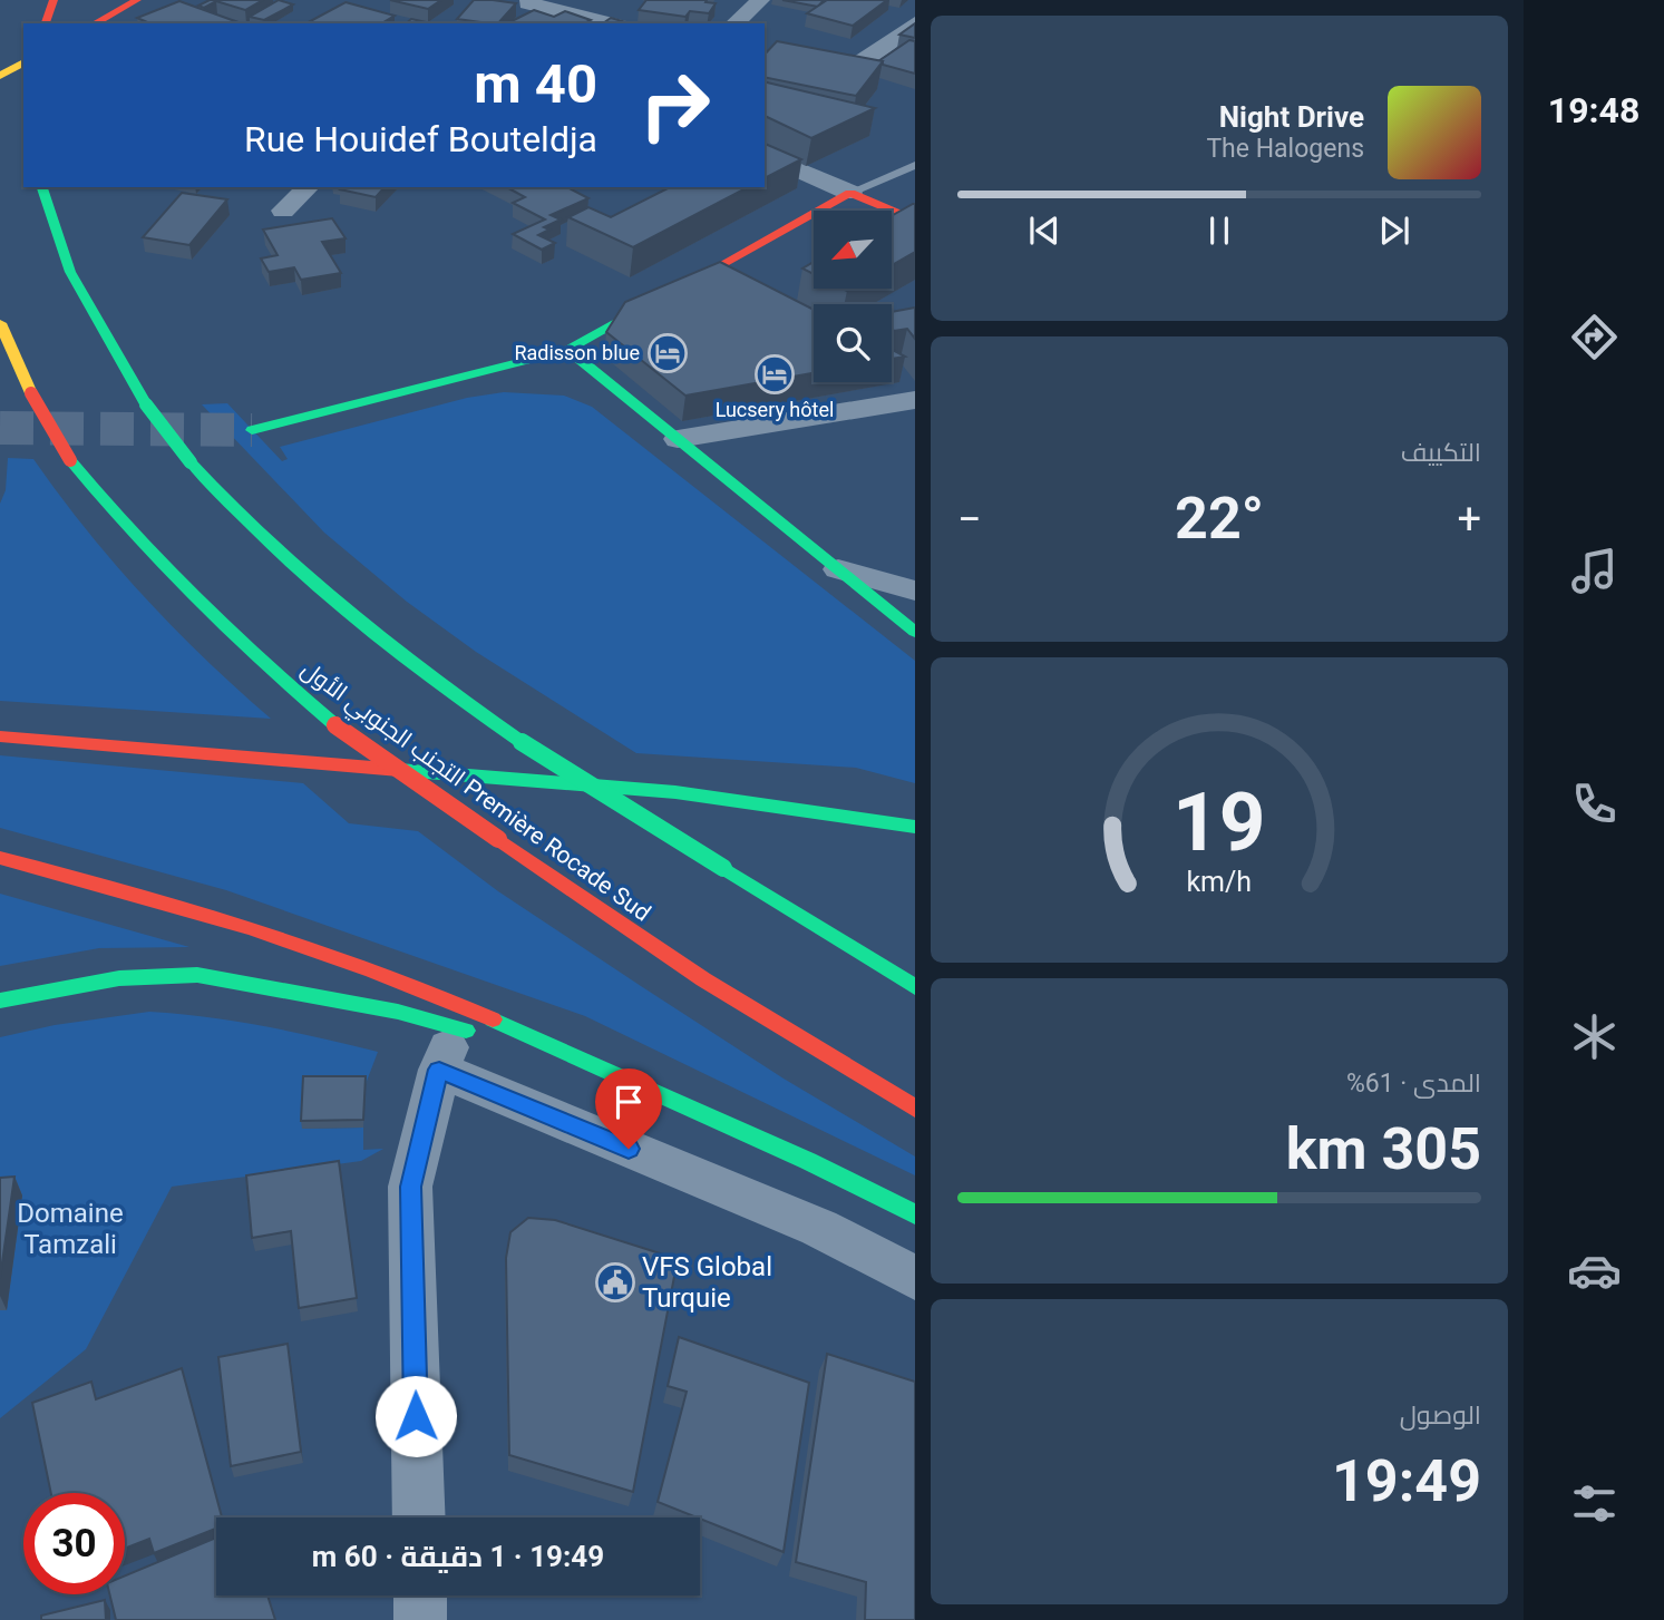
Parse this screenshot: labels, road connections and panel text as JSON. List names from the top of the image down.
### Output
{
  "streets": {
    "main road": ["التجنب الجنوبي الأول Première Rocade Sud"]
  },
  "parks": ["Domaine Tamzali"],
  "places": {
    "hotel": ["Radisson blue", "Lucsery hôtel"],
    "public building": ["VFS Global Turquie"]
  },
  "north": "bottom left",
  "page": {
    "tabs": "19:48",
    "turn": ["40 m", "Rue Houidef Bouteldja"],
    "song": ["Night Drive", "The Halogens"],
    "tile": [
      "التكييف",
      ["المدى · 61%", "305 km"],
      ["الوصول", "19:49"]
    ],
    "heat": ["−", "22°", "+"],
    "limit": "30",
    "trip": "19:49 · 1 دقيقة · 60 m",
    "gauge": ["19", "km/h"]
  }
}
